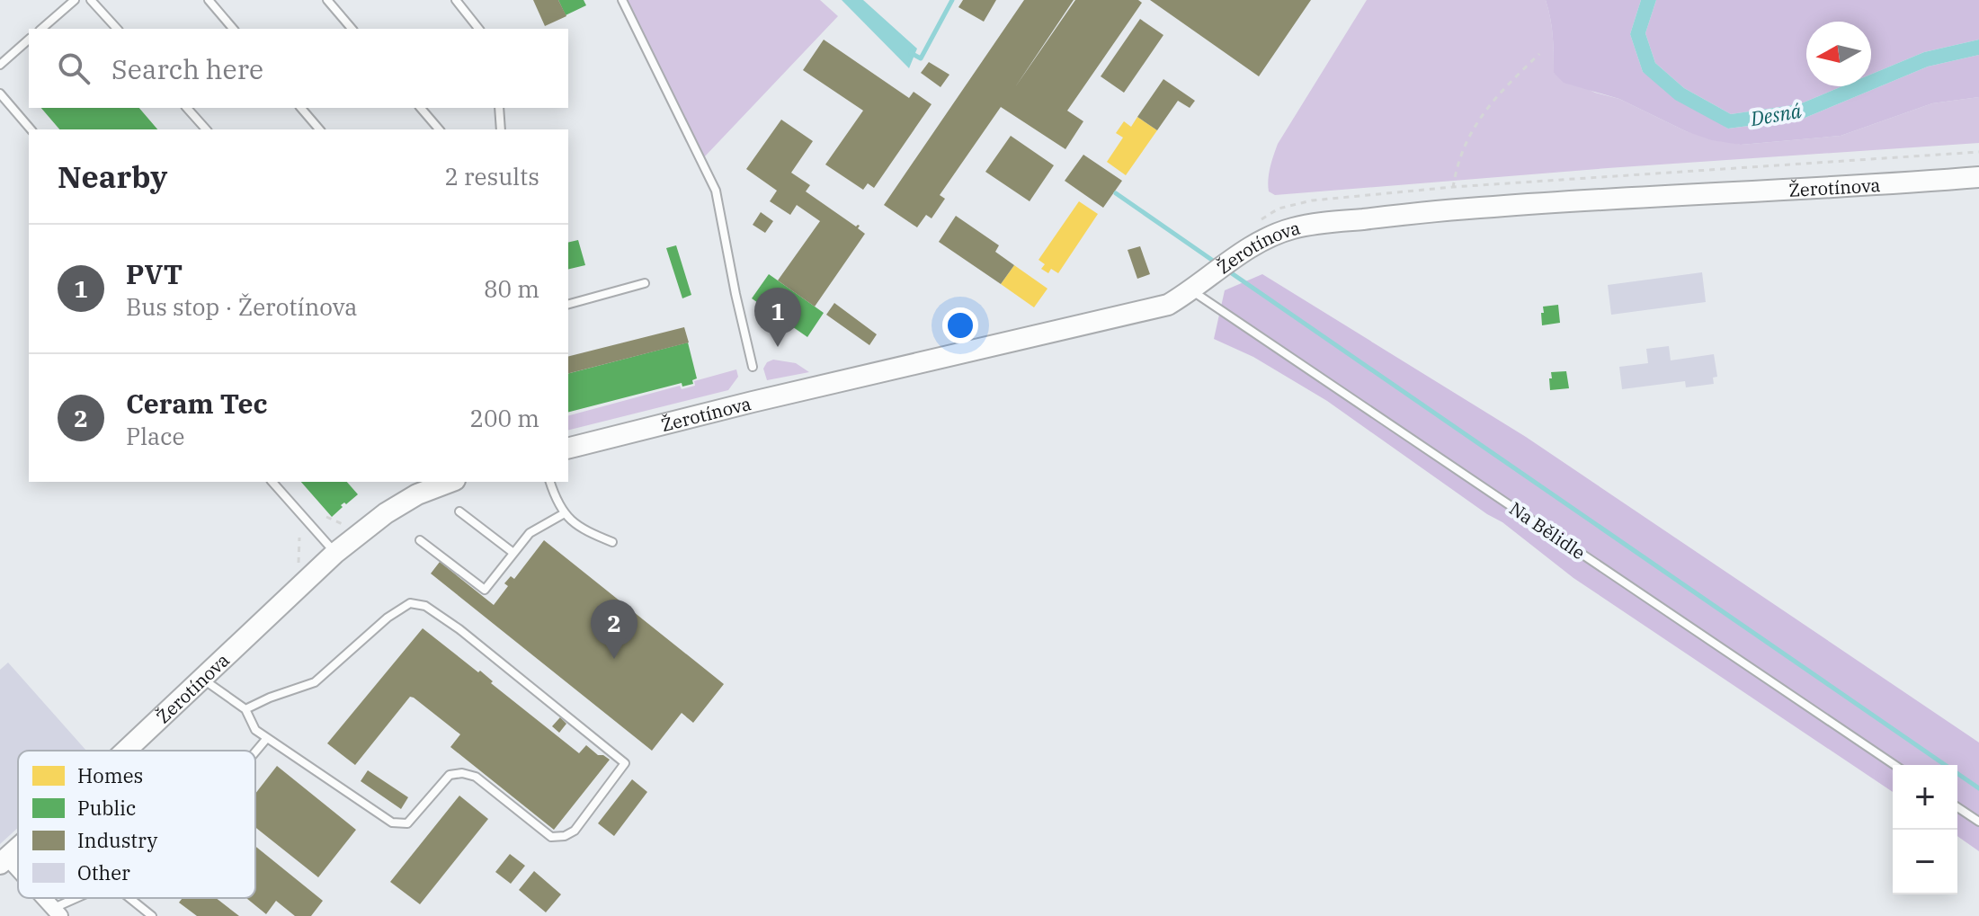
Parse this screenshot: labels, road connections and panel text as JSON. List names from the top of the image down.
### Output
{
  "streets": {
    "street": ["Žerotínova"],
    "lane": ["Na Bělidle"]
  },
  "crossings": [
    ["Žerotínova", "Na Bělidle"]
  ],
  "water": ["Desná"],
  "legend": [
    "Homes",
    "Public",
    "Industry",
    "Other"
  ],
  "north": "left",
  "page": {
    "search": "Search here",
    "heading": ["Nearby", "2 results"],
    "list": [
      {
        "mark": "1",
        "name": "PVT",
        "note": "Bus stop · Žerotínova",
        "value": "80 m"
      },
      {
        "mark": "2",
        "name": "Ceram Tec",
        "note": "Place",
        "value": "200 m"
      }
    ],
    "pins": ["1", "2"],
    "map_buttons": ["+", "−"]
  }
}
